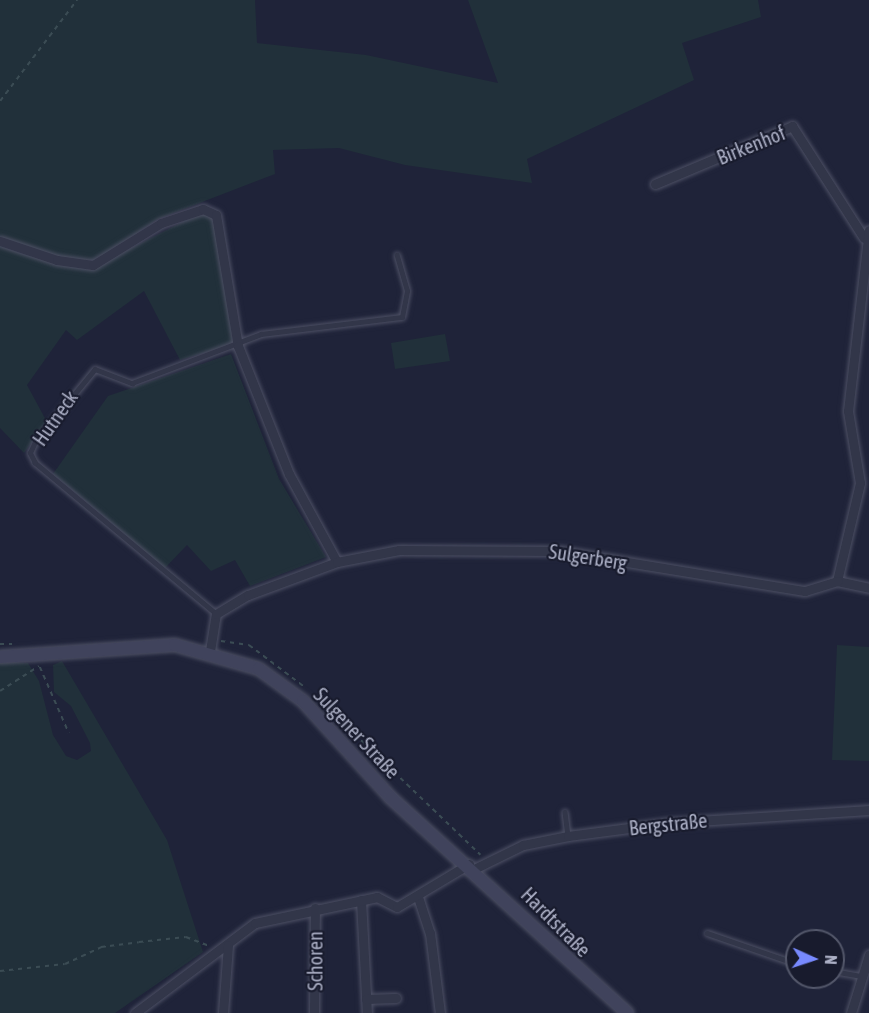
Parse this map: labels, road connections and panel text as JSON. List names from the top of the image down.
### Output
{
  "streets": {
    "main road": ["Sulgener Straße", "Hardtstraße"],
    "street": [
      "Birkenhof",
      "Sulgerberg",
      "Bergstraße",
      "Schoren"
    ],
    "lane": ["Hutneck"]
  },
  "crossings": [
    ["Sulgener Straße", "Bergstraße"],
    ["Sulgener Straße", "Hardtstraße"],
    ["Bergstraße", "Hardtstraße"]
  ],
  "north": "right"
}
